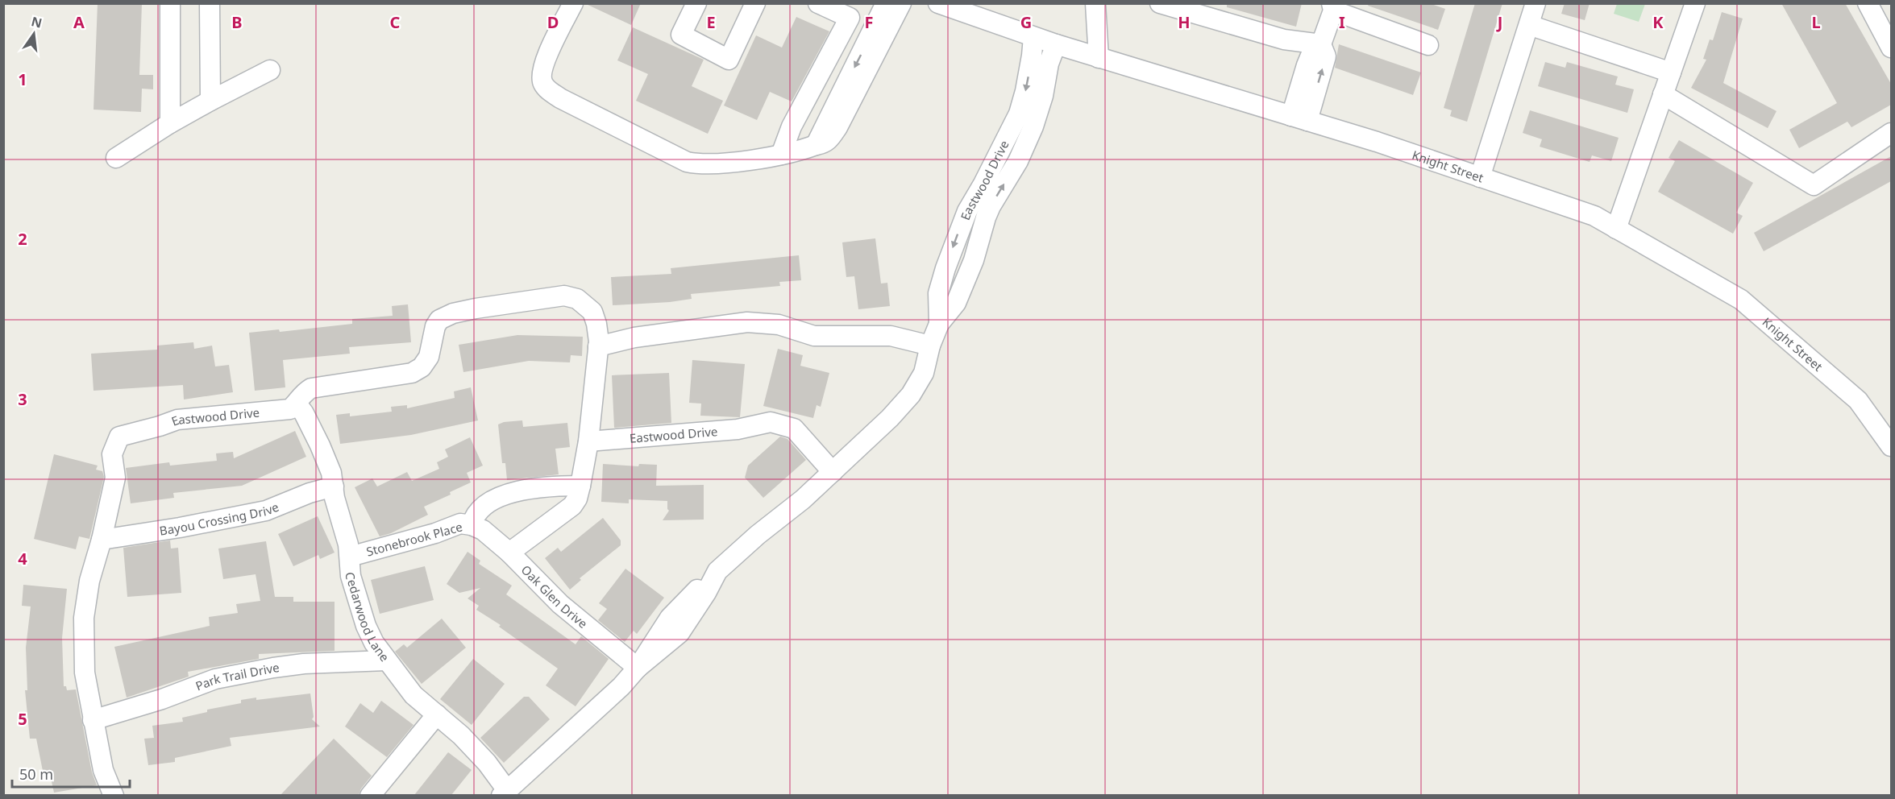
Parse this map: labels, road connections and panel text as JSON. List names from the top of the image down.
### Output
{
  "streets": {
    "street": [
      "Knight Street",
      "Eastwood Drive",
      "Bayou Crossing Drive",
      "Stonebrook Place",
      "Oak Glen Drive",
      "Cedarwood Lane",
      "Park Trail Drive"
    ]
  },
  "crossings": [
    ["Knight Street", "Eastwood Drive"],
    ["Eastwood Drive", "Bayou Crossing Drive"],
    ["Eastwood Drive", "Oak Glen Drive"],
    ["Eastwood Drive", "Cedarwood Lane"],
    ["Eastwood Drive", "Park Trail Drive"],
    ["Bayou Crossing Drive", "Cedarwood Lane"],
    ["Stonebrook Place", "Oak Glen Drive"],
    ["Stonebrook Place", "Cedarwood Lane"],
    ["Cedarwood Lane", "Park Trail Drive"]
  ],
  "scale_bar": "50 m",
  "north": "top",
  "grid": {
    "columns": [
      "A",
      "B",
      "C",
      "D",
      "E",
      "F",
      "G",
      "H",
      "I",
      "J",
      "K",
      "L"
    ],
    "rows": [
      "1",
      "2",
      "3",
      "4",
      "5"
    ]
  }
}
